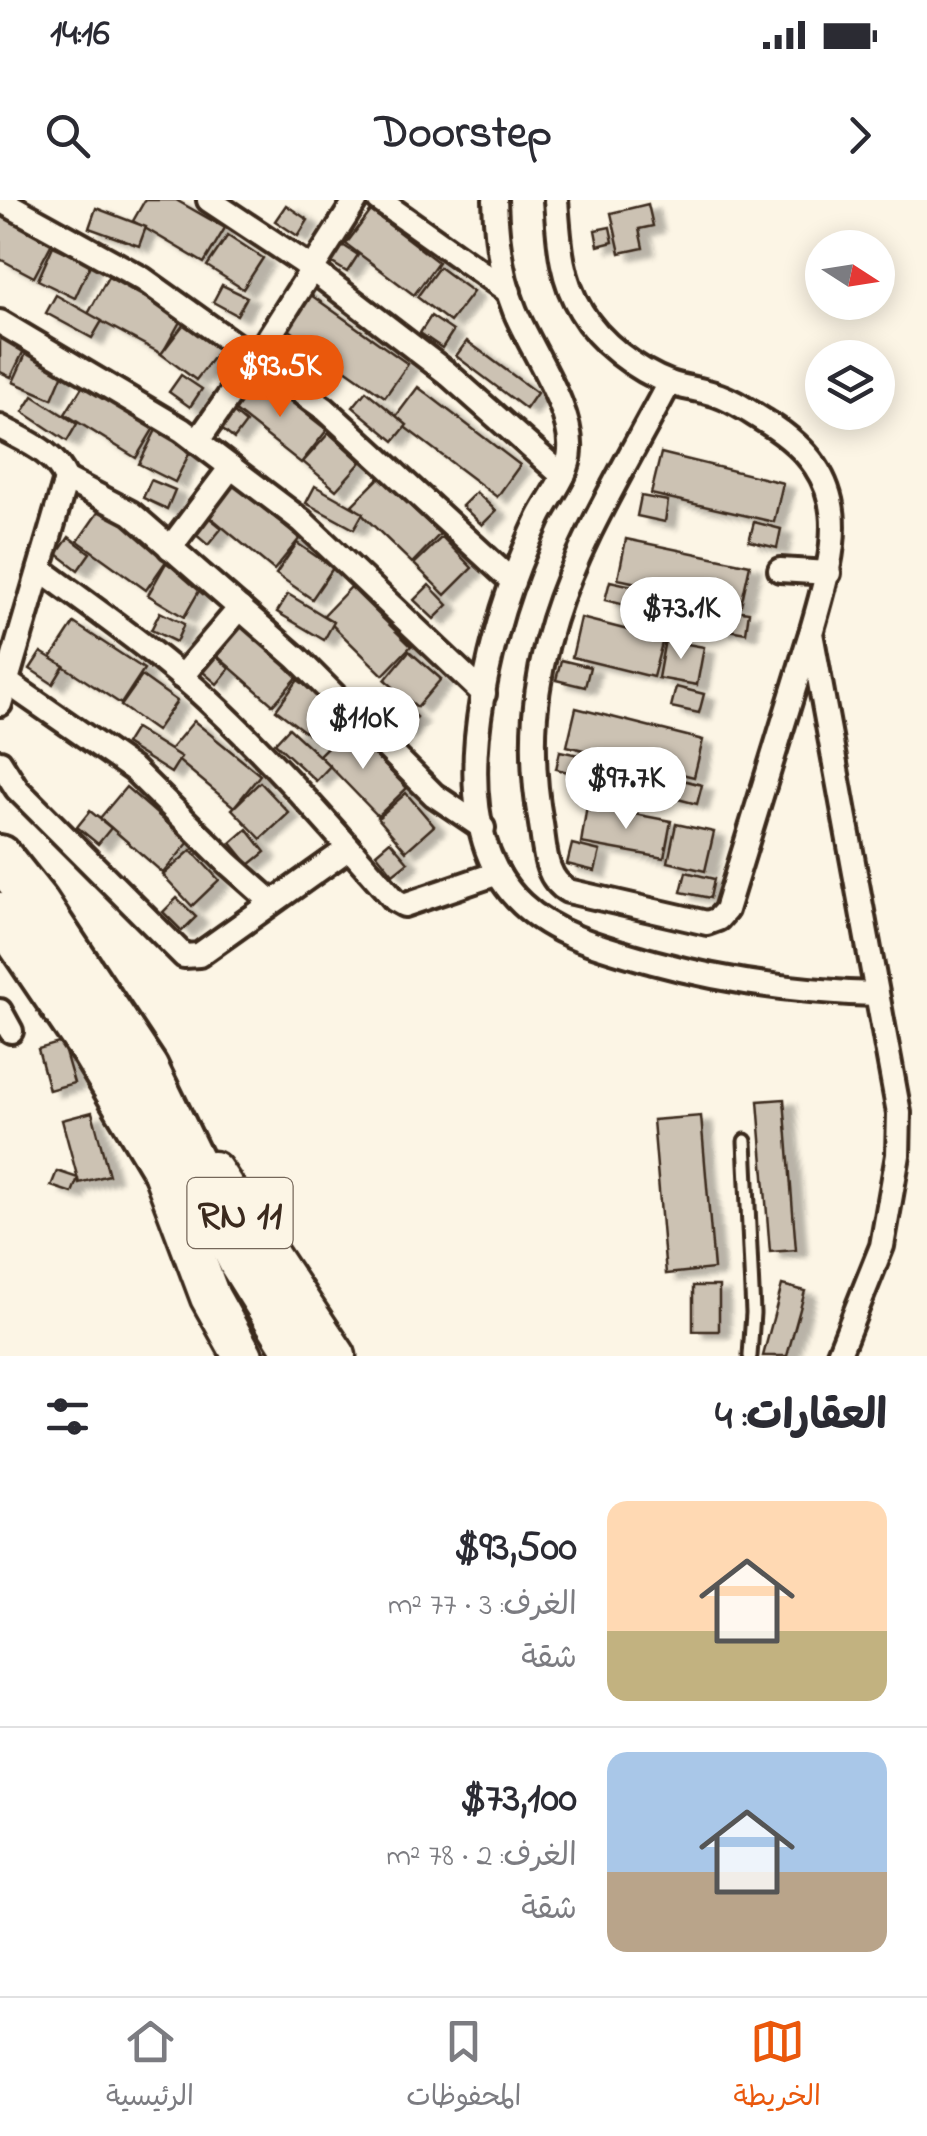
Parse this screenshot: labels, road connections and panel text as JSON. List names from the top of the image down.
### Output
{
  "streets": {
    "highway": ["RN 11"]
  },
  "north": "right",
  "page": {
    "status": "14:16",
    "header": "Doorstep",
    "price": [
      "$93.5K",
      "$73.1K",
      "$110K",
      "$97.7K"
    ],
    "heading": "العقارات: 4",
    "list": [
      {
        "name": "$93,500",
        "note": "الغرف: 3 · 77 m² · شقة"
      },
      {
        "name": "$73,100",
        "note": "الغرف: 2 · 78 m² · شقة"
      }
    ],
    "tabs": ["الخريطة", "المحفوظات", "الرئيسية"]
  }
}
